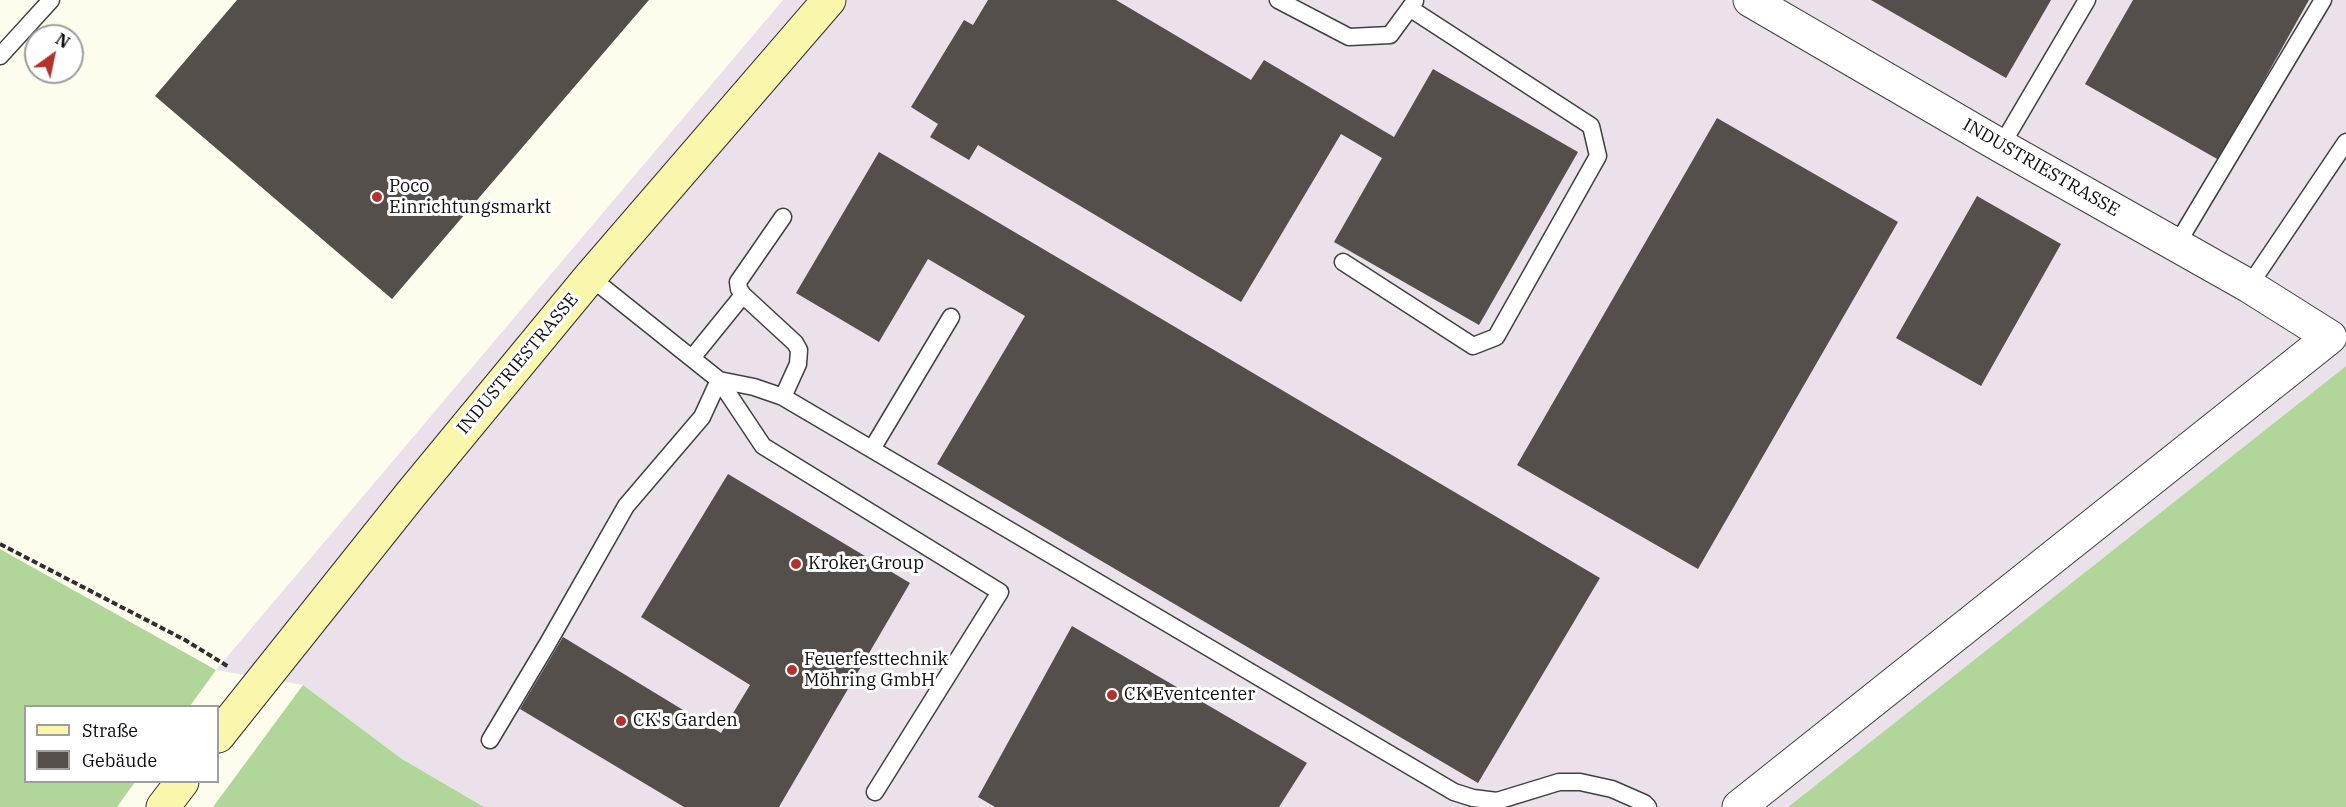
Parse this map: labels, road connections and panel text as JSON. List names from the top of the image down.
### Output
{
  "streets": {
    "street": ["INDUSTRIESTRASSE"]
  },
  "places": [
    "Poco Einrichtungsmarkt",
    "Kroker Group",
    "Feuerfesttechnik Möhring GmbH",
    "CK Eventcenter",
    "CK's Garden"
  ],
  "legend": ["Straße", "Gebäude"],
  "north": "top right"
}
